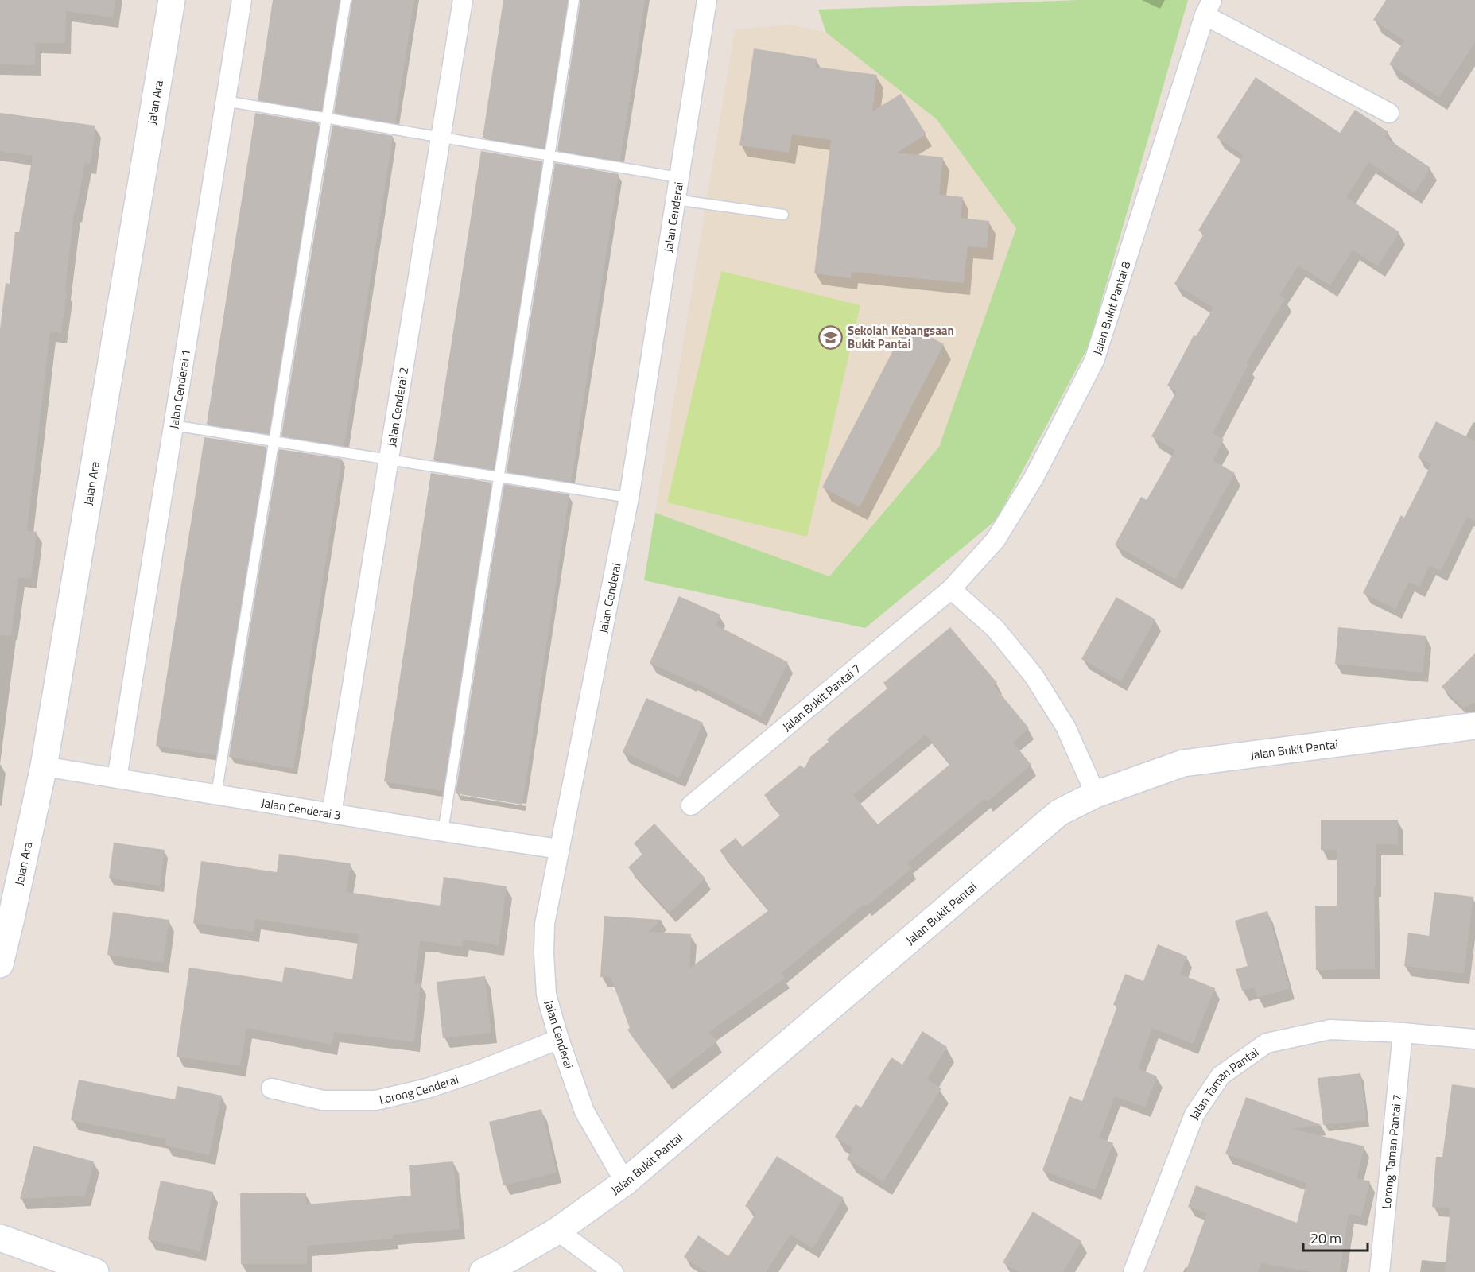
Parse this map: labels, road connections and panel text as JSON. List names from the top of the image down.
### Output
{
  "streets": {
    "street": [
      "Jalan Ara",
      "Jalan Cenderai",
      "Jalan Bukit Pantai 8",
      "Jalan Cenderai 1",
      "Jalan Cenderai 2",
      "Jalan Bukit Pantai 7",
      "Jalan Bukit Pantai",
      "Jalan Cenderai 3",
      "Jalan Taman Pantai",
      "Lorong Cenderai",
      "Lorong Taman Pantai 7"
    ]
  },
  "crossings": [
    ["Jalan Ara", "Jalan Cenderai 3"],
    ["Jalan Cenderai", "Jalan Bukit Pantai"],
    ["Jalan Cenderai", "Jalan Cenderai 3"],
    ["Jalan Cenderai", "Lorong Cenderai"],
    ["Jalan Bukit Pantai 8", "Jalan Bukit Pantai 7"],
    ["Jalan Cenderai 1", "Jalan Cenderai 3"],
    ["Jalan Cenderai 2", "Jalan Cenderai 3"],
    ["Jalan Taman Pantai", "Lorong Taman Pantai 7"]
  ],
  "places": {
    "school or university": ["Sekolah Kebangsaan Bukit Pantai"]
  },
  "scale_bar": "20 m"
}
